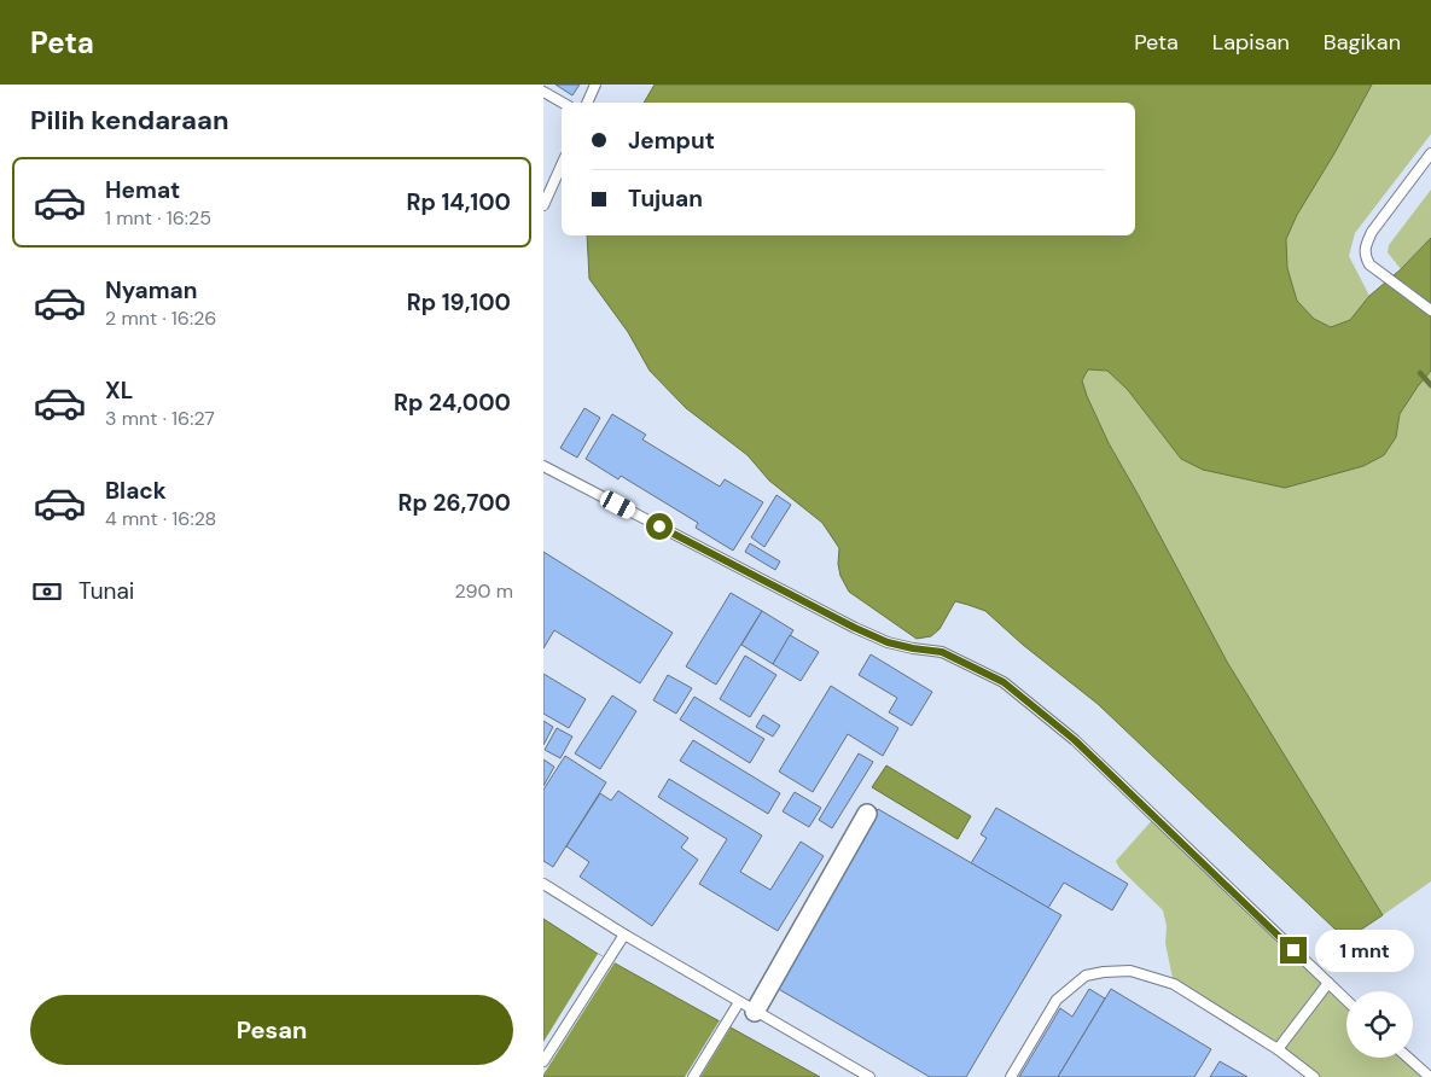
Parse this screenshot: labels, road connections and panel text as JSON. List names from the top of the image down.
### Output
{
  "page": {
    "header": "Peta",
    "nav": ["Peta", "Lapisan", "Bagikan"],
    "heading": "Pilih kendaraan",
    "banner": ["Jemput", "Tujuan"],
    "list": [
      {
        "name": "Hemat",
        "note": "1 mnt · 16:25",
        "value": "Rp 14,100"
      },
      {
        "name": "Nyaman",
        "note": "2 mnt · 16:26",
        "value": "Rp 19,100"
      },
      {
        "name": "XL",
        "note": "3 mnt · 16:27",
        "value": "Rp 24,000"
      },
      {
        "name": "Black",
        "note": "4 mnt · 16:28",
        "value": "Rp 26,700"
      }
    ],
    "pay": ["Tunai", "290 m"],
    "bubble": "1 mnt",
    "buttons": "Pesan"
  }
}
